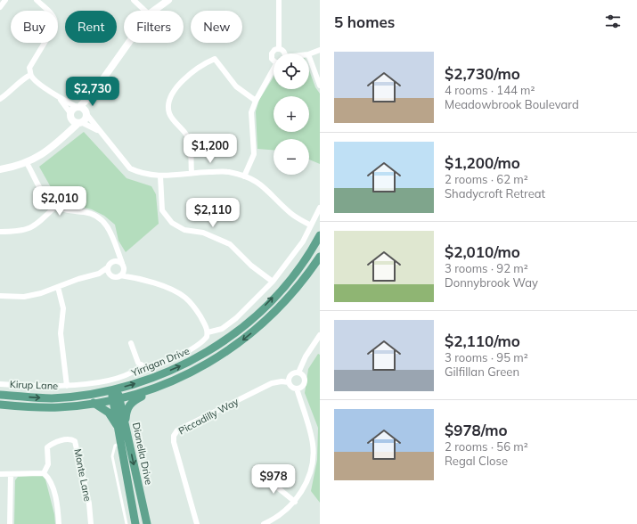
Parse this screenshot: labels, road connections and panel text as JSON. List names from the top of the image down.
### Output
{
  "streets": {
    "main road": ["Yirrigan Drive", "Dianella Drive"],
    "street": ["Kirup Lane", "Piccadilly Way", "Monte Lane"]
  },
  "crossings": [
    ["Yirrigan Drive", "Dianella Drive"]
  ],
  "page": {
    "heading": "5 homes",
    "chip": [
      "Buy",
      "Rent",
      "Filters",
      "New"
    ],
    "list": [
      {
        "name": "$2,730/mo",
        "note": "4 rooms · 144 m² · Meadowbrook Boulevard"
      },
      {
        "name": "$1,200/mo",
        "note": "2 rooms · 62 m² · Shadycroft Retreat"
      },
      {
        "name": "$2,010/mo",
        "note": "3 rooms · 92 m² · Donnybrook Way"
      },
      {
        "name": "$2,110/mo",
        "note": "3 rooms · 95 m² · Gilfillan Green"
      },
      {
        "name": "$978/mo",
        "note": "2 rooms · 56 m² · Regal Close"
      }
    ],
    "map_buttons": ["+", "−"],
    "price": [
      "$2,730",
      "$1,200",
      "$2,010",
      "$2,110",
      "$978"
    ]
  }
}
